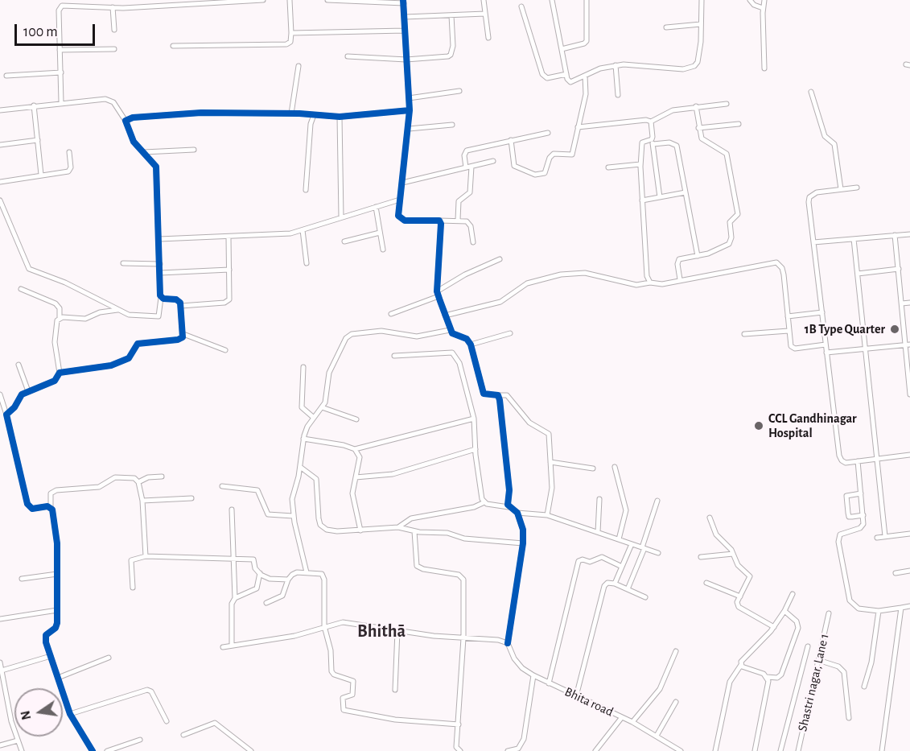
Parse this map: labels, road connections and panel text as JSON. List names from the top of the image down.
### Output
{
  "streets": {
    "street": ["Shastri nagar, Lane 1", "Bhita road"]
  },
  "districts": ["Bhithā"],
  "places": ["1B Type Quarter", "CCL Gandhinagar Hospital"],
  "scale_bar": "100 m",
  "north": "left"
}
